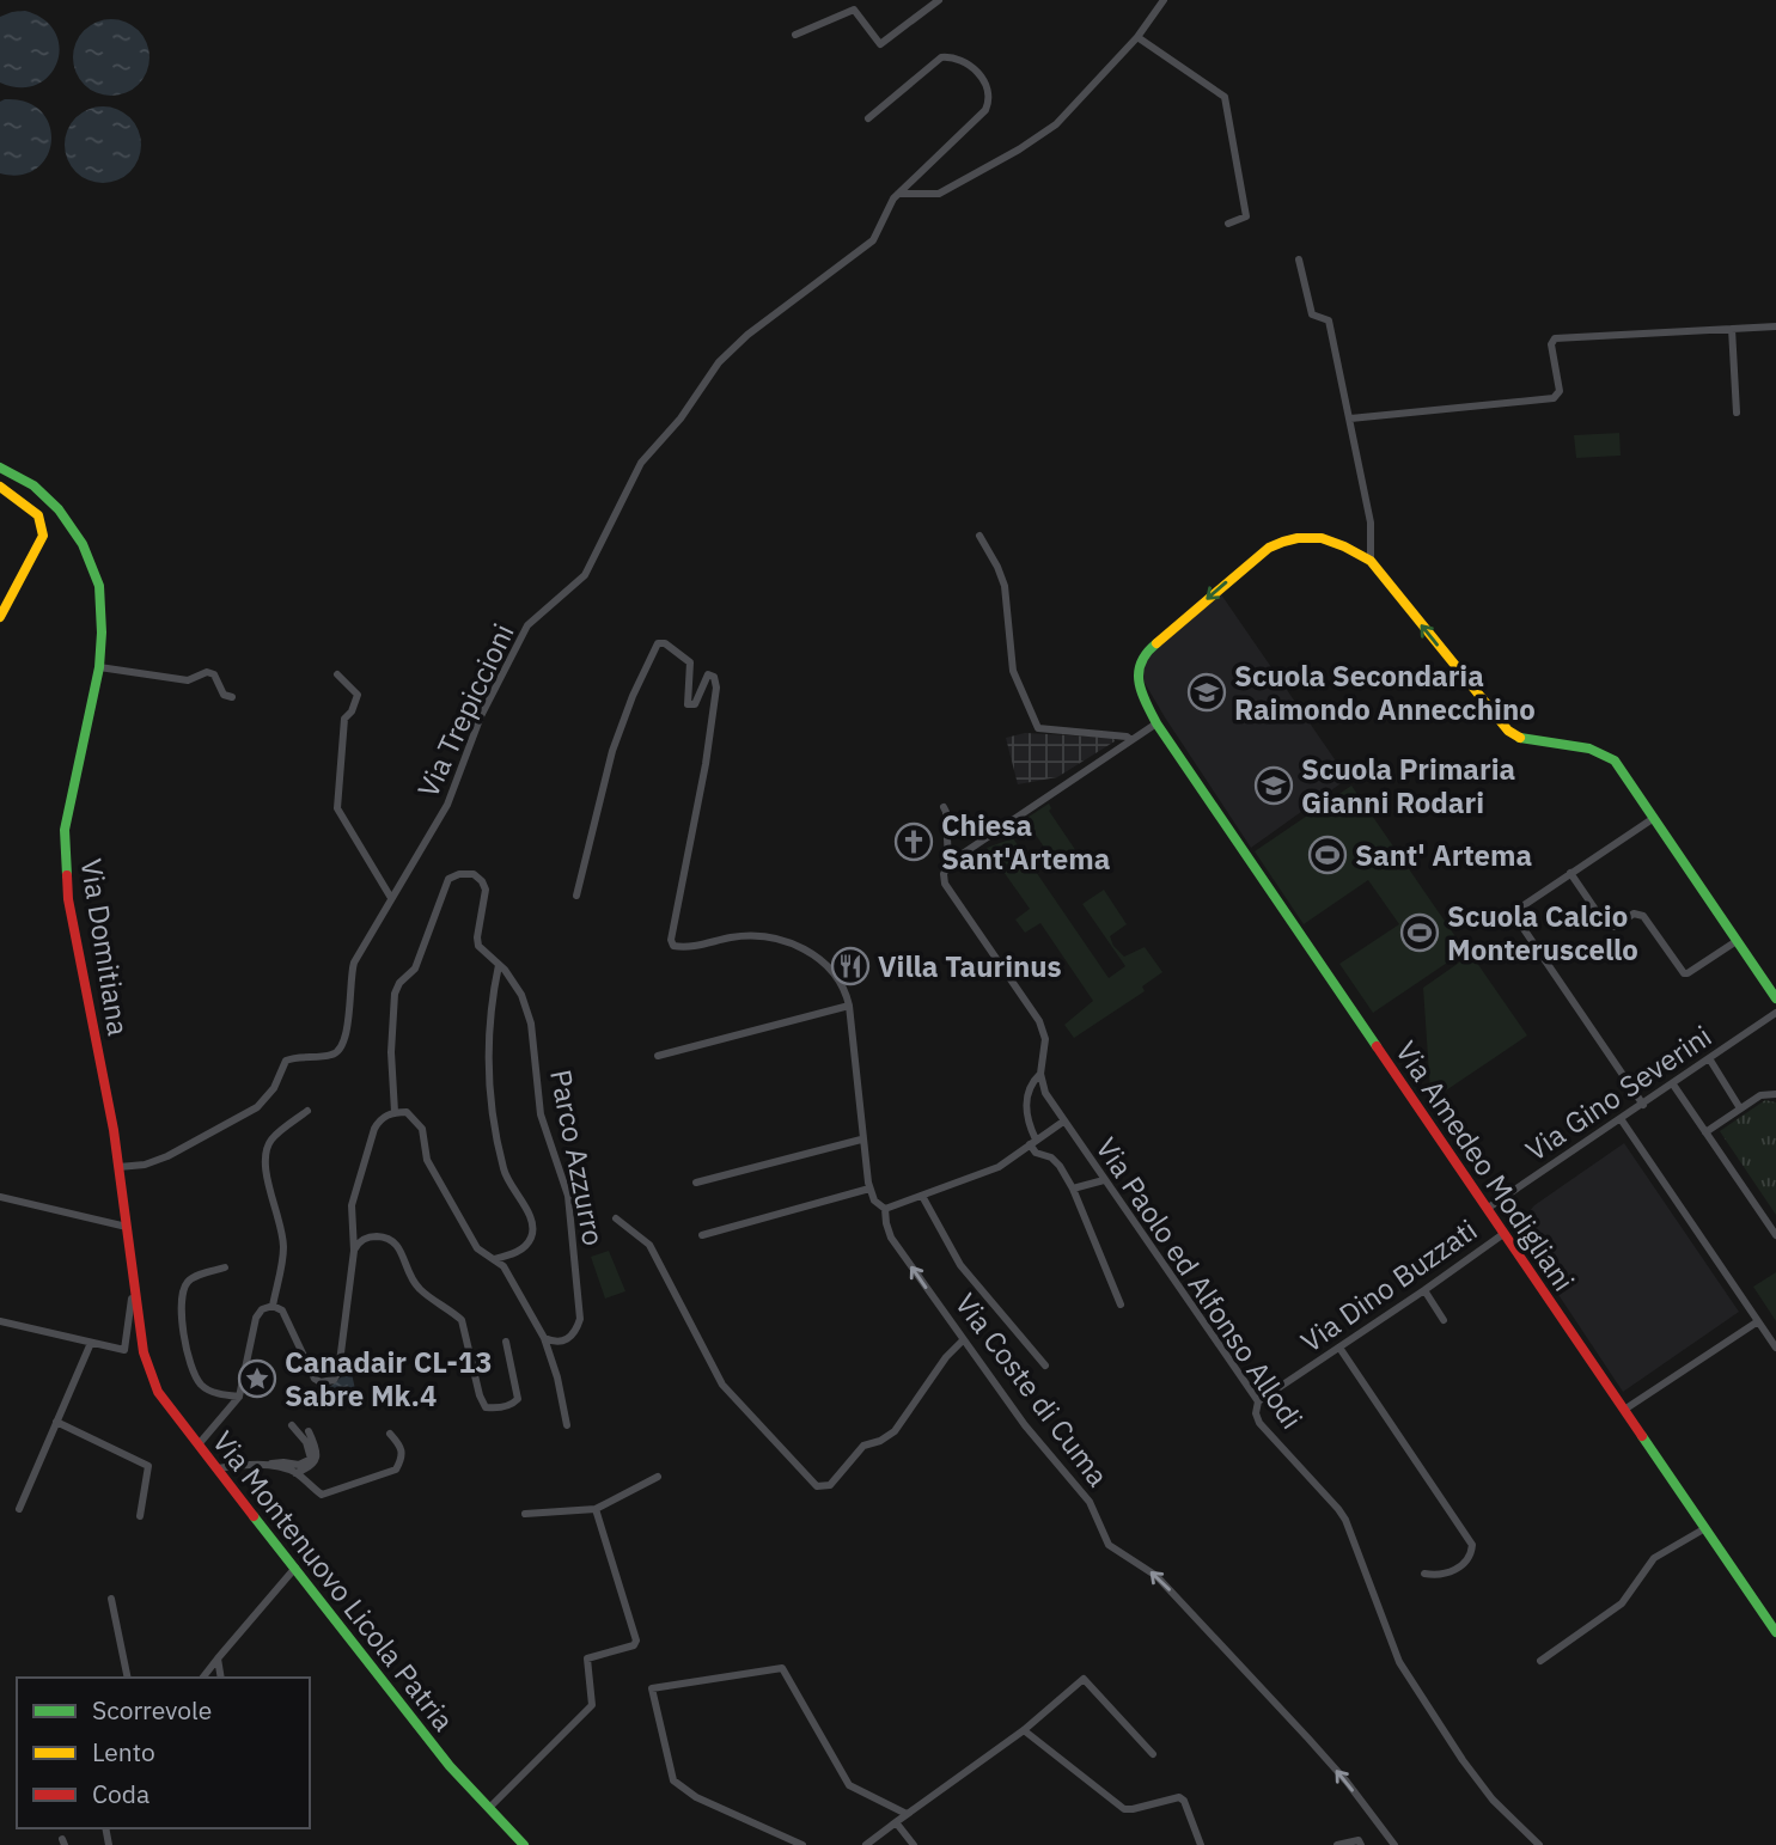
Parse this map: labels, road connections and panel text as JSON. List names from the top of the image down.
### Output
{
  "streets": {
    "street": [
      "Via Trepiccioni",
      "Via Domitiana",
      "Via Gino Severini",
      "Parco Azzurro",
      "Via Amedeo Modigliani",
      "Via Paolo ed Alfonso Allodi",
      "Via Dino Buzzati",
      "Via Coste di Cuma",
      "Via Montenuovo Licola Patria"
    ]
  },
  "crossings": [
    ["Via Trepiccioni", "Via Domitiana"],
    ["Via Domitiana", "Via Montenuovo Licola Patria"],
    ["Via Gino Severini", "Via Amedeo Modigliani"],
    ["Via Amedeo Modigliani", "Via Dino Buzzati"],
    ["Via Paolo ed Alfonso Allodi", "Via Dino Buzzati"]
  ],
  "one_way": ["Via Coste di Cuma"],
  "places": {
    "school or university": ["Scuola Secondaria Raimondo Annecchino", "Scuola Primaria Gianni Rodari"],
    "church": ["Chiesa Sant'Artema"],
    "sports": ["Sant' Artema", "Scuola Calcio Monteruscello"],
    "restaurant": ["Villa Taurinus"],
    "place": ["Canadair CL-13 Sabre Mk.4"]
  },
  "legend": ["Scorrevole", "Lento", "Coda"]
}
